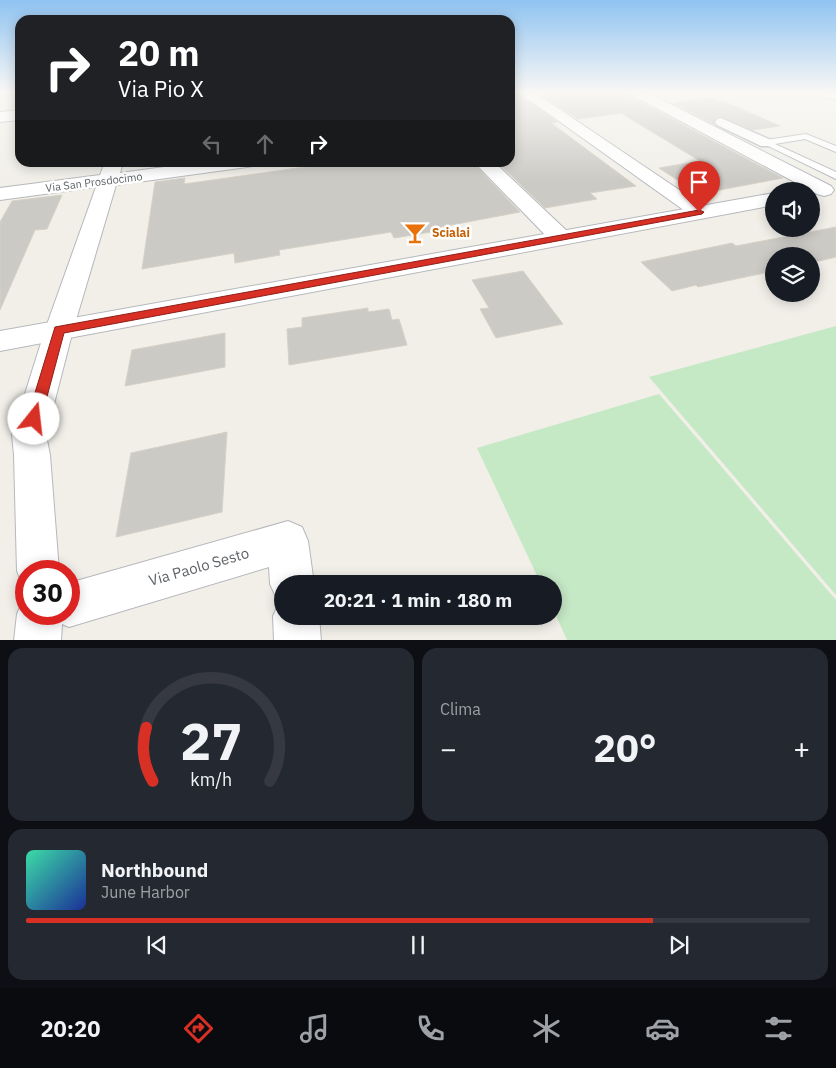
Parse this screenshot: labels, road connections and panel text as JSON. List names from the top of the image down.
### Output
{
  "streets": {
    "street": ["Via San Prosdocimo", "Via Paolo Sesto"]
  },
  "places": {
    "bar": ["Scialai"]
  },
  "page": {
    "turn": ["20 m", "Via Pio X"],
    "limit": "30",
    "trip": "20:21 · 1 min · 180 m",
    "tile": "Clima",
    "heat": ["−", "20°", "+"],
    "song": ["Northbound", "June Harbor"],
    "tabs": "20:20",
    "gauge": ["27", "km/h"]
  }
}
